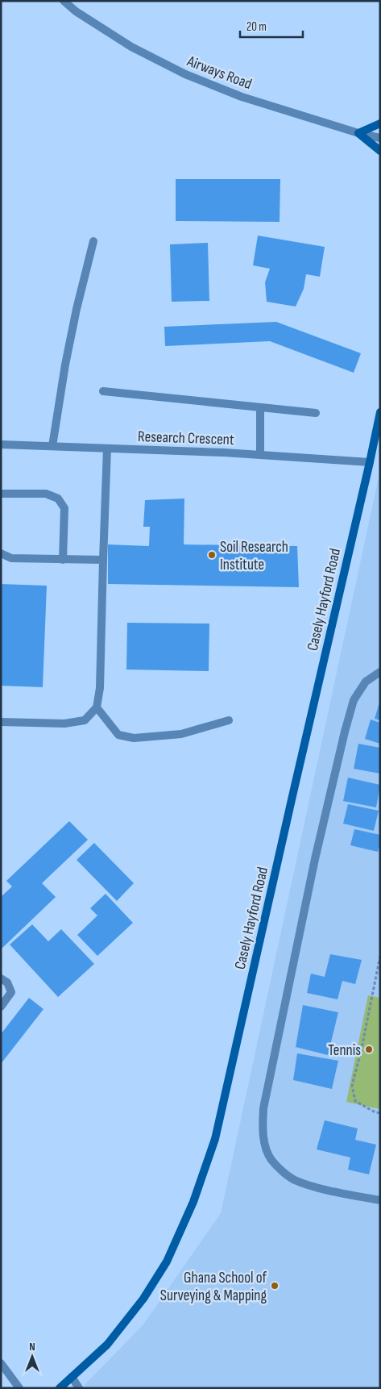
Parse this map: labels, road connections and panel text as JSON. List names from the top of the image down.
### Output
{
  "streets": {
    "street": ["Airways Road", "Research Crescent", "Casely Hayford Road"]
  },
  "crossings": [
    ["Research Crescent", "Casely Hayford Road"]
  ],
  "places": ["Soil Research Institute", "Tennis", "Ghana School of Surveying & Mapping"],
  "scale_bar": "20 m",
  "north": "top"
}
